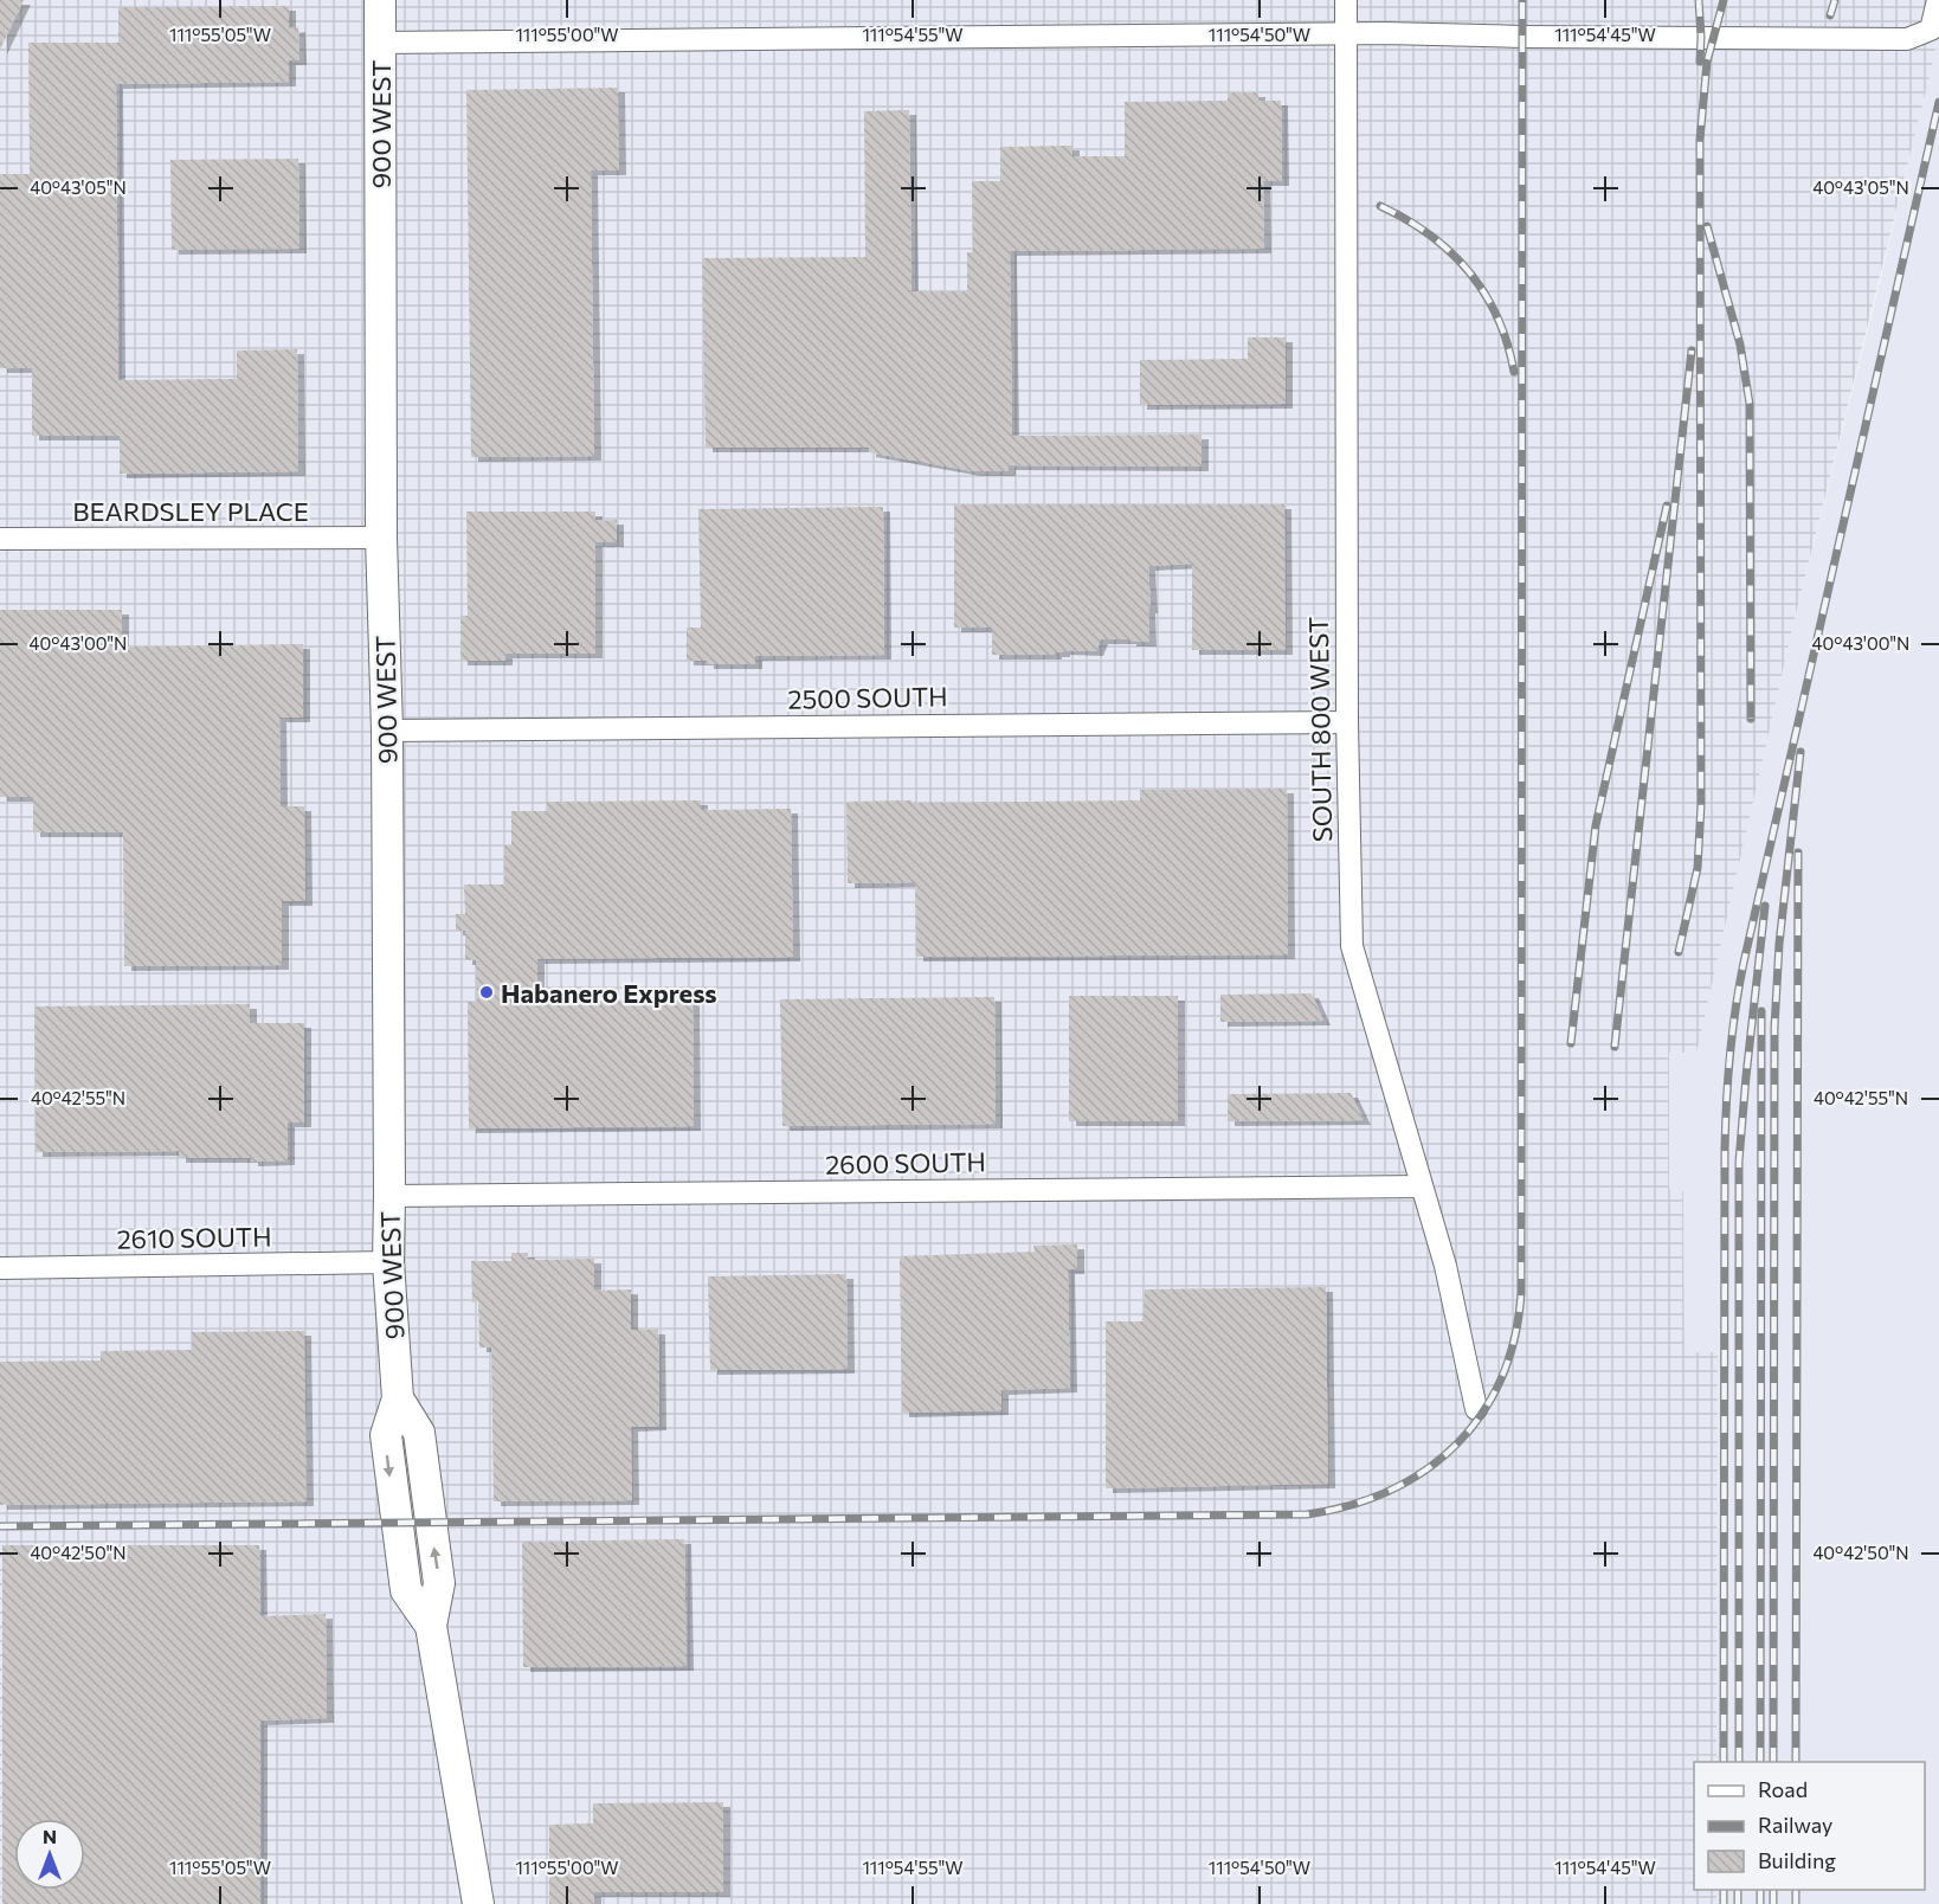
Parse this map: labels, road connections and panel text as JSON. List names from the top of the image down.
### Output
{
  "streets": {
    "main road": ["900 WEST"],
    "street": [
      "BEARDSLEY PLACE",
      "2500 SOUTH",
      "SOUTH 800 WEST",
      "2600 SOUTH",
      "2610 SOUTH"
    ]
  },
  "crossings": [
    ["900 WEST", "BEARDSLEY PLACE"],
    ["900 WEST", "2500 SOUTH"],
    ["900 WEST", "2600 SOUTH"],
    ["900 WEST", "2610 SOUTH"],
    ["2500 SOUTH", "SOUTH 800 WEST"],
    ["SOUTH 800 WEST", "2600 SOUTH"]
  ],
  "places": ["Habanero Express"],
  "legend": ["Road", "Railway", "Building"],
  "north": "top",
  "coordinates": [
    "111°55'05\"W",
    "111°55'00\"W",
    "111°54'55\"W",
    "111°54'50\"W",
    "111°54'45\"W",
    "40°43'05\"N",
    "40°43'00\"N",
    "40°42'55\"N",
    "40°42'50\"N"
  ]
}
